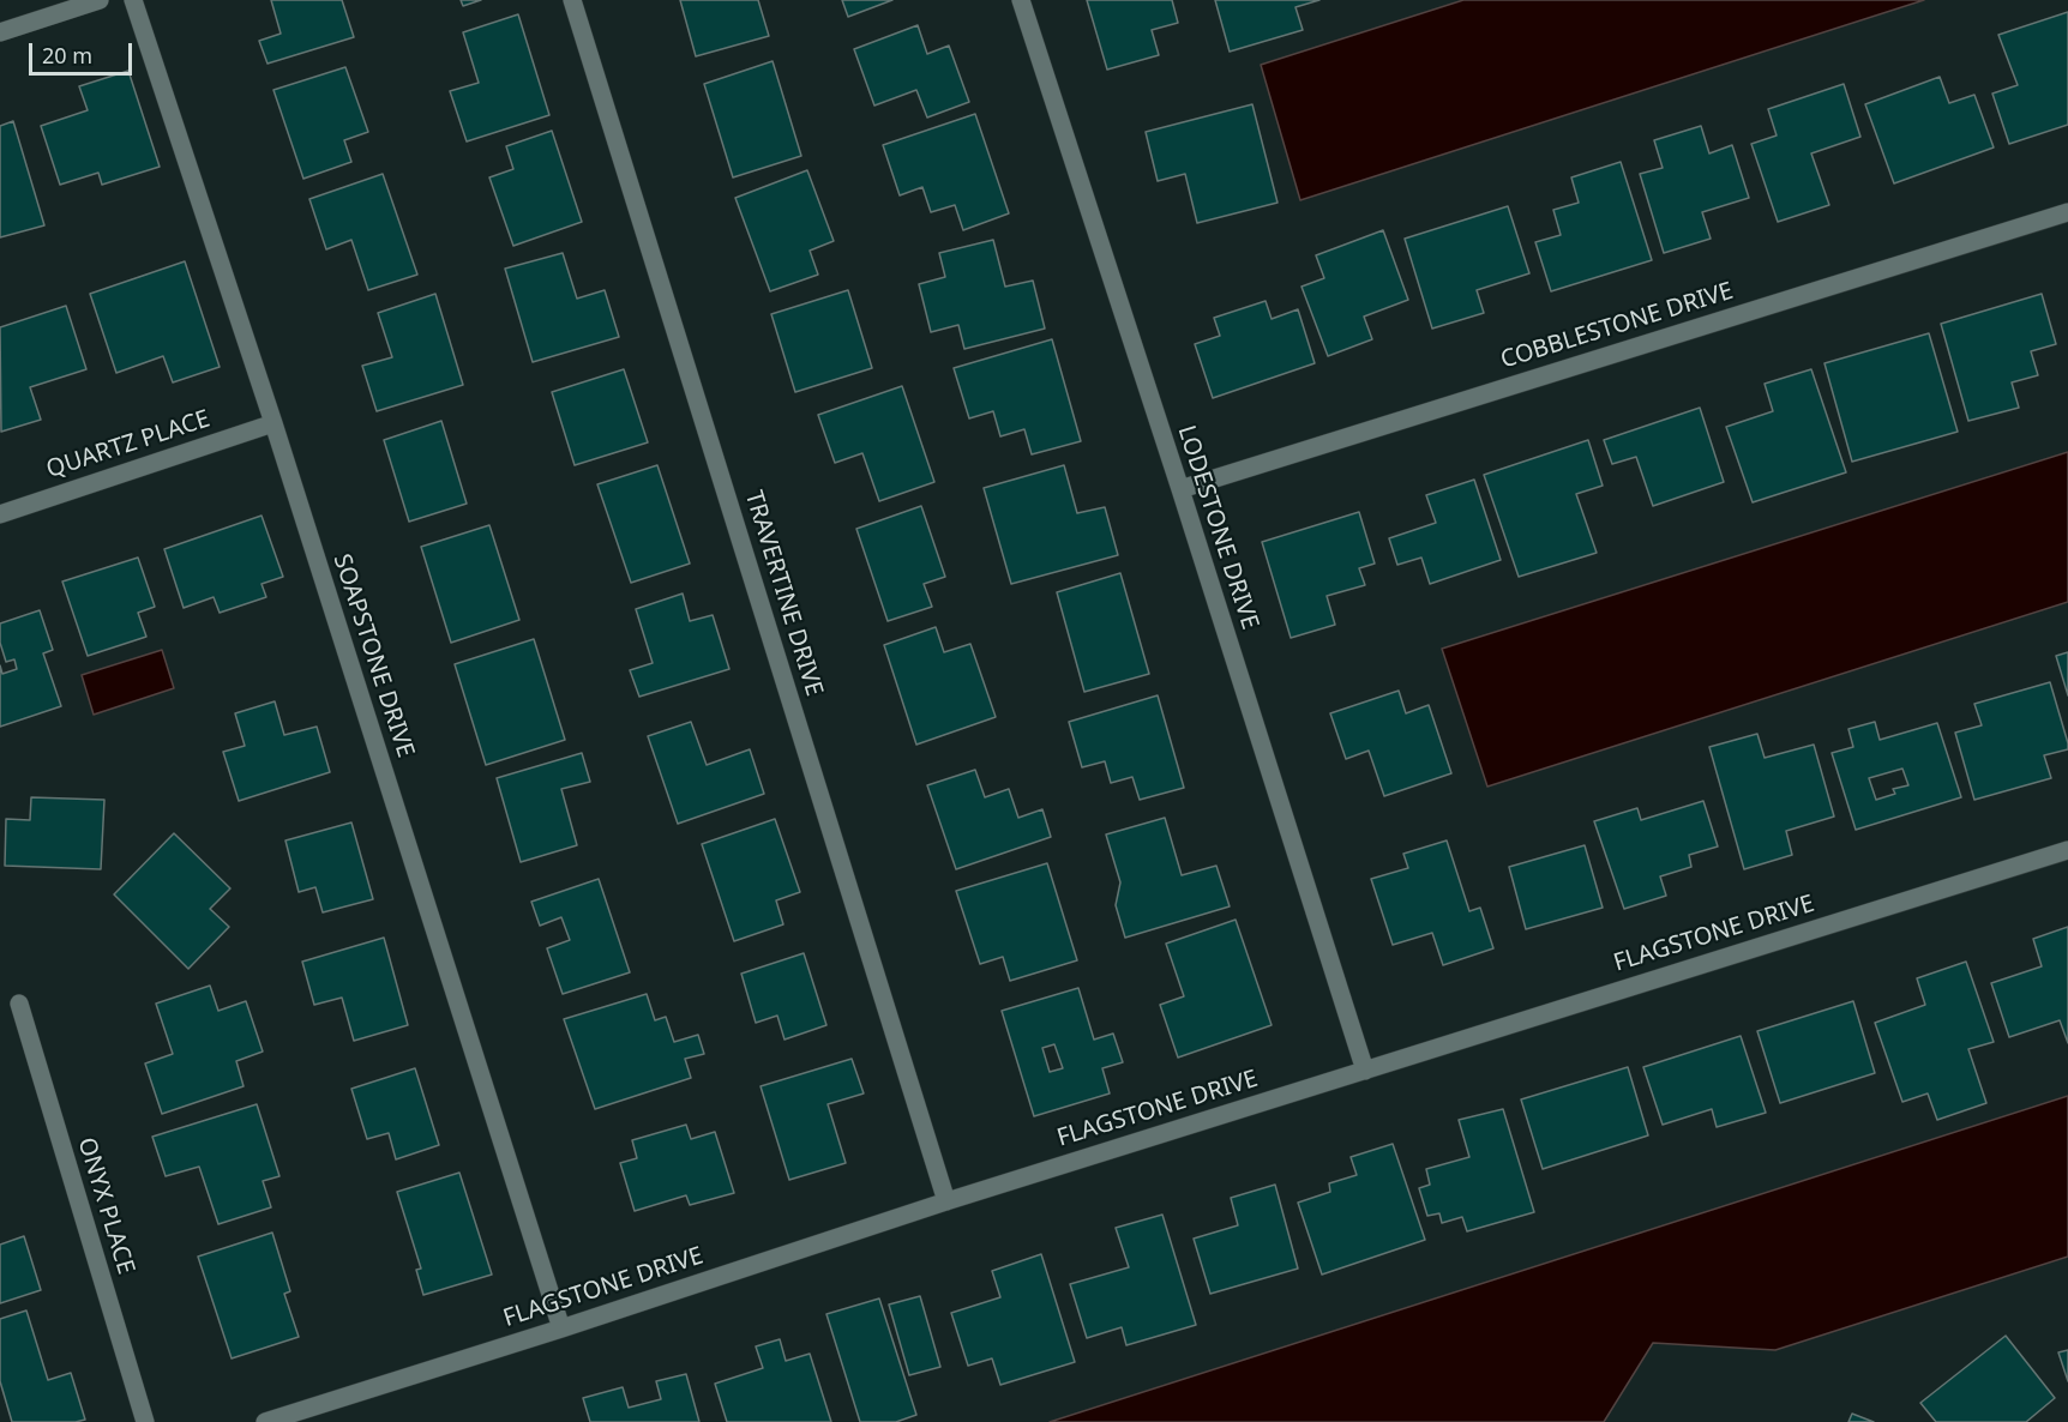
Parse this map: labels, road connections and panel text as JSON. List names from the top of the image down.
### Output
{
  "streets": {
    "street": [
      "COBBLESTONE DRIVE",
      "QUARTZ PLACE",
      "LODESTONE DRIVE",
      "TRAVERTINE DRIVE",
      "SOAPSTONE DRIVE",
      "FLAGSTONE DRIVE",
      "ONYX PLACE"
    ]
  },
  "crossings": [
    ["COBBLESTONE DRIVE", "LODESTONE DRIVE"],
    ["QUARTZ PLACE", "SOAPSTONE DRIVE"],
    ["LODESTONE DRIVE", "FLAGSTONE DRIVE"],
    ["TRAVERTINE DRIVE", "FLAGSTONE DRIVE"],
    ["SOAPSTONE DRIVE", "FLAGSTONE DRIVE"]
  ],
  "scale_bar": "20 m"
}
